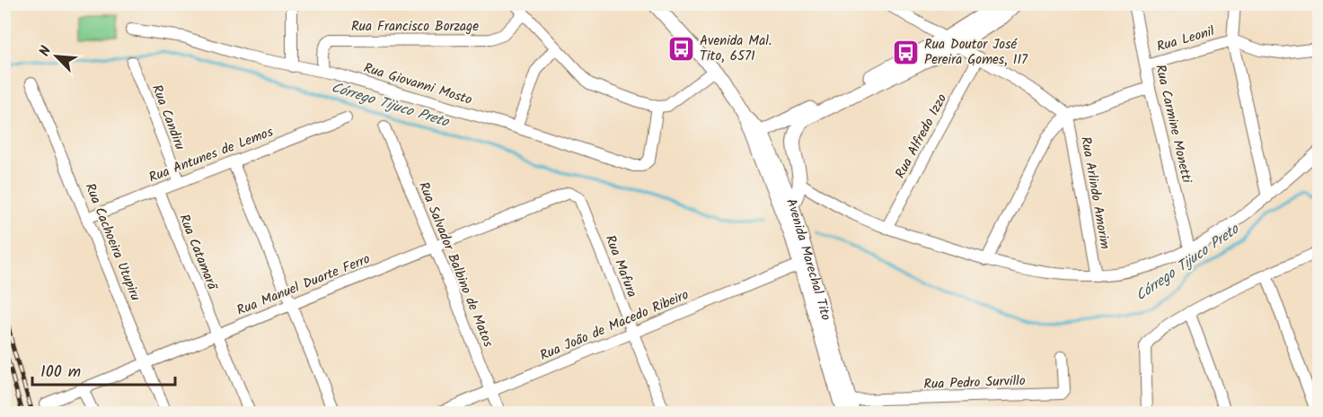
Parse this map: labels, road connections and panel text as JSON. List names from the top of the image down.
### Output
{
  "streets": {
    "main road": ["Avenida Marechal Tito"],
    "street": [
      "Rua Francisco Borzage",
      "Rua Leonil",
      "Rua Giovanni Mosto",
      "Rua Candiru",
      "Rua Carmine Monetti",
      "Rua Alfredo Izzo",
      "Rua Antunes de Lemos",
      "Rua Arlindo Amorim",
      "Rua Cachoeira Utupiru",
      "Rua Catamarã",
      "Rua Salvador Balbino de Matos",
      "Rua Mafura",
      "Rua Manuel Duarte Ferro",
      "Rua João de Macedo Ribeiro",
      "Rua Pedro Survillo"
    ]
  },
  "crossings": [
    ["Rua Francisco Borzage", "Rua Giovanni Mosto"],
    ["Rua Leonil", "Rua Carmine Monetti"],
    ["Rua Candiru", "Rua Antunes de Lemos"],
    ["Rua Antunes de Lemos", "Rua Cachoeira Utupiru"],
    ["Rua Antunes de Lemos", "Rua Catamarã"],
    ["Rua Cachoeira Utupiru", "Rua Manuel Duarte Ferro"],
    ["Rua Catamarã", "Rua Manuel Duarte Ferro"],
    ["Avenida Marechal Tito", "Rua João de Macedo Ribeiro"],
    ["Avenida Marechal Tito", "Rua Pedro Survillo"],
    ["Rua Salvador Balbino de Matos", "Rua Manuel Duarte Ferro"],
    ["Rua Salvador Balbino de Matos", "Rua João de Macedo Ribeiro"],
    ["Rua Mafura", "Rua Manuel Duarte Ferro"],
    ["Rua Mafura", "Rua João de Macedo Ribeiro"]
  ],
  "water": ["Córrego Tijuco Preto"],
  "places": {
    "bus stop": ["Avenida Mal. Tito, 6571", "Rua Doutor José Pereira Gomes, 117"]
  },
  "scale_bar": "100 m",
  "north": "top left"
}
